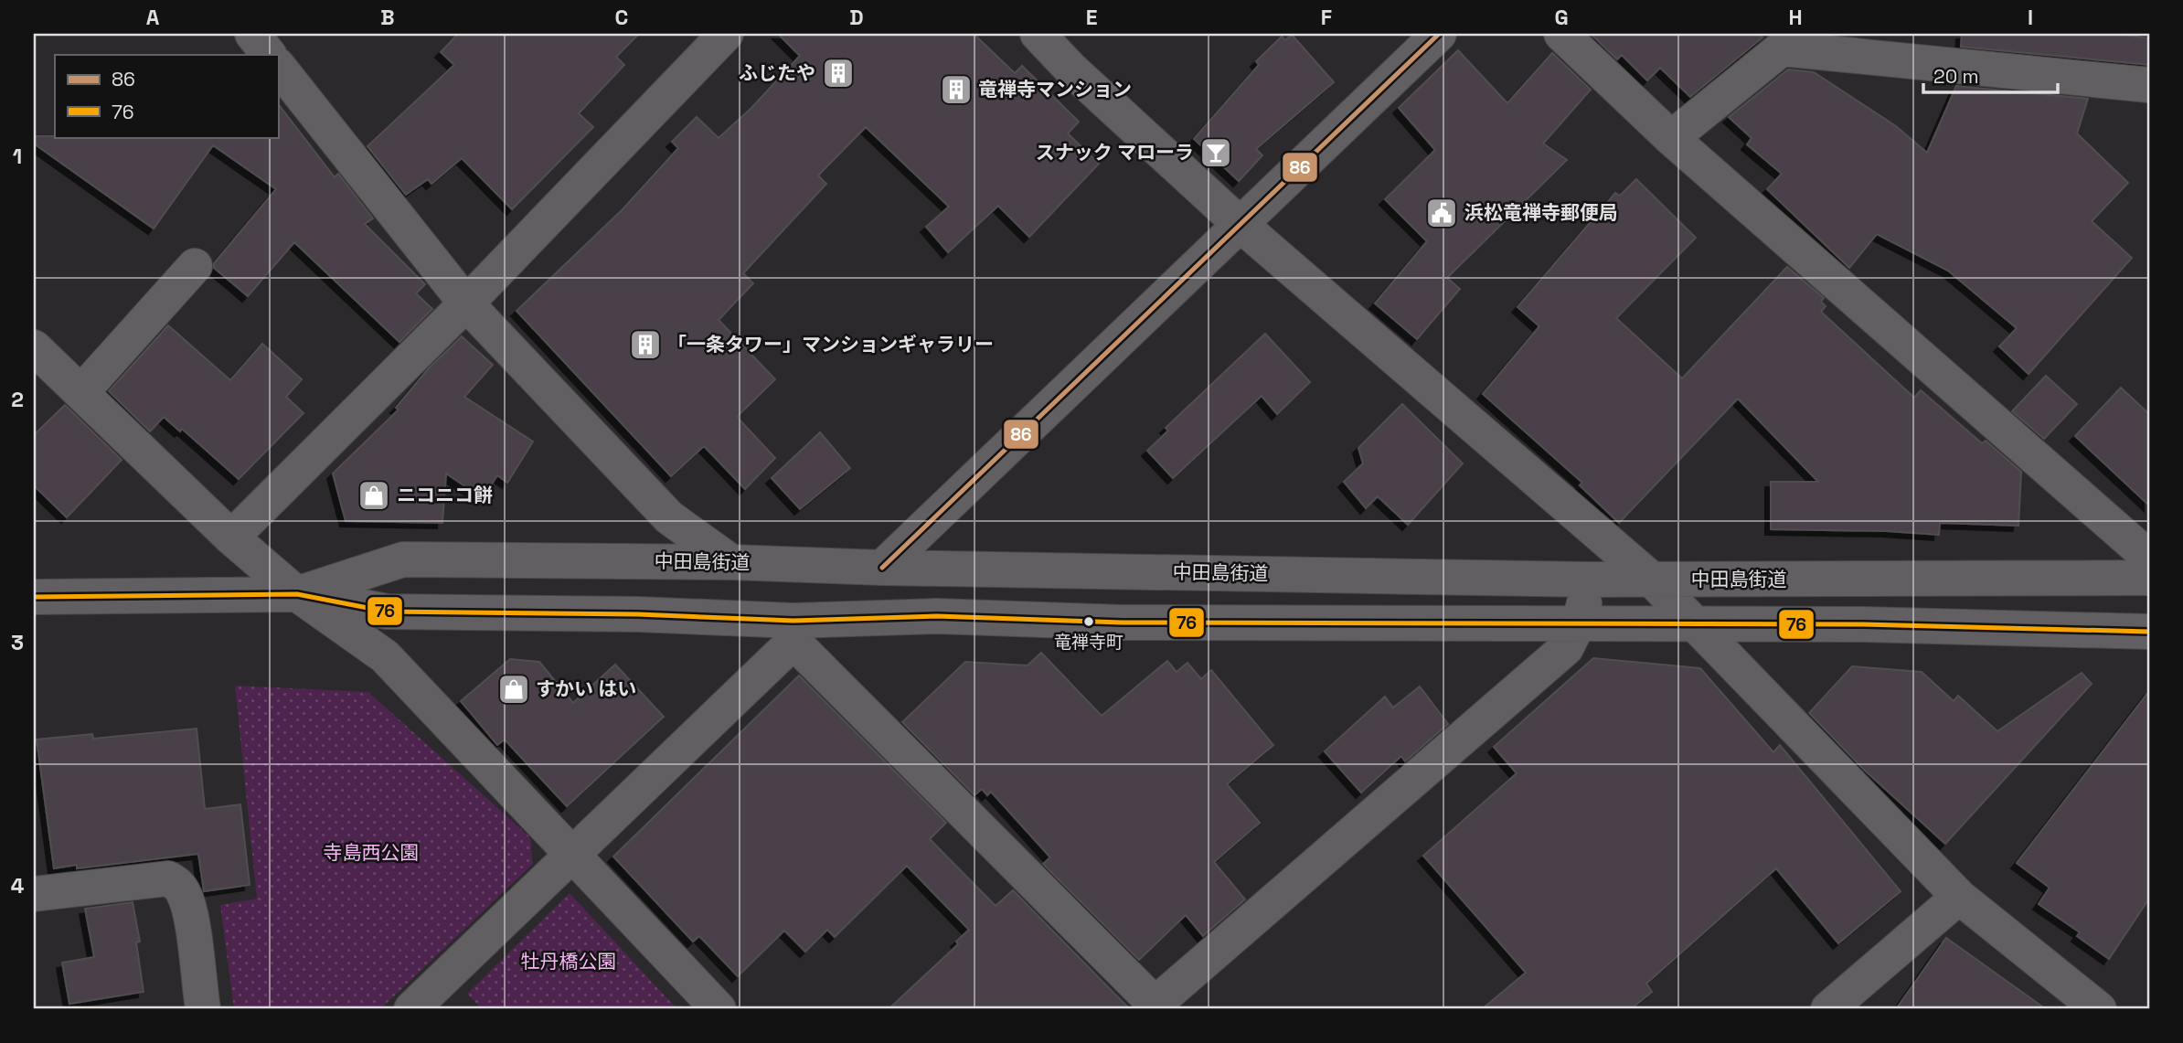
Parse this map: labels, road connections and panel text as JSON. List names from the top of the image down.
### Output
{
  "streets": {
    "street": ["中田島街道"]
  },
  "parks": ["寺島西公園", "牡丹橋公園"],
  "places": {
    "building": ["ふじたや", "竜禅寺マンション", "「一条タワー」マンションギャラリー"],
    "bar": ["スナック マローラ"],
    "public building": ["浜松竜禅寺郵便局"],
    "shop": ["ニコニコ餅", "すかい はい"],
    "other": ["竜禅寺町"]
  },
  "lines": ["transit line 86", "transit line 76"],
  "legend": ["86", "76"],
  "scale_bar": "20 m",
  "grid": {
    "columns": [
      "A",
      "B",
      "C",
      "D",
      "E",
      "F",
      "G",
      "H",
      "I"
    ],
    "rows": [
      "1",
      "2",
      "3",
      "4"
    ]
  }
}
